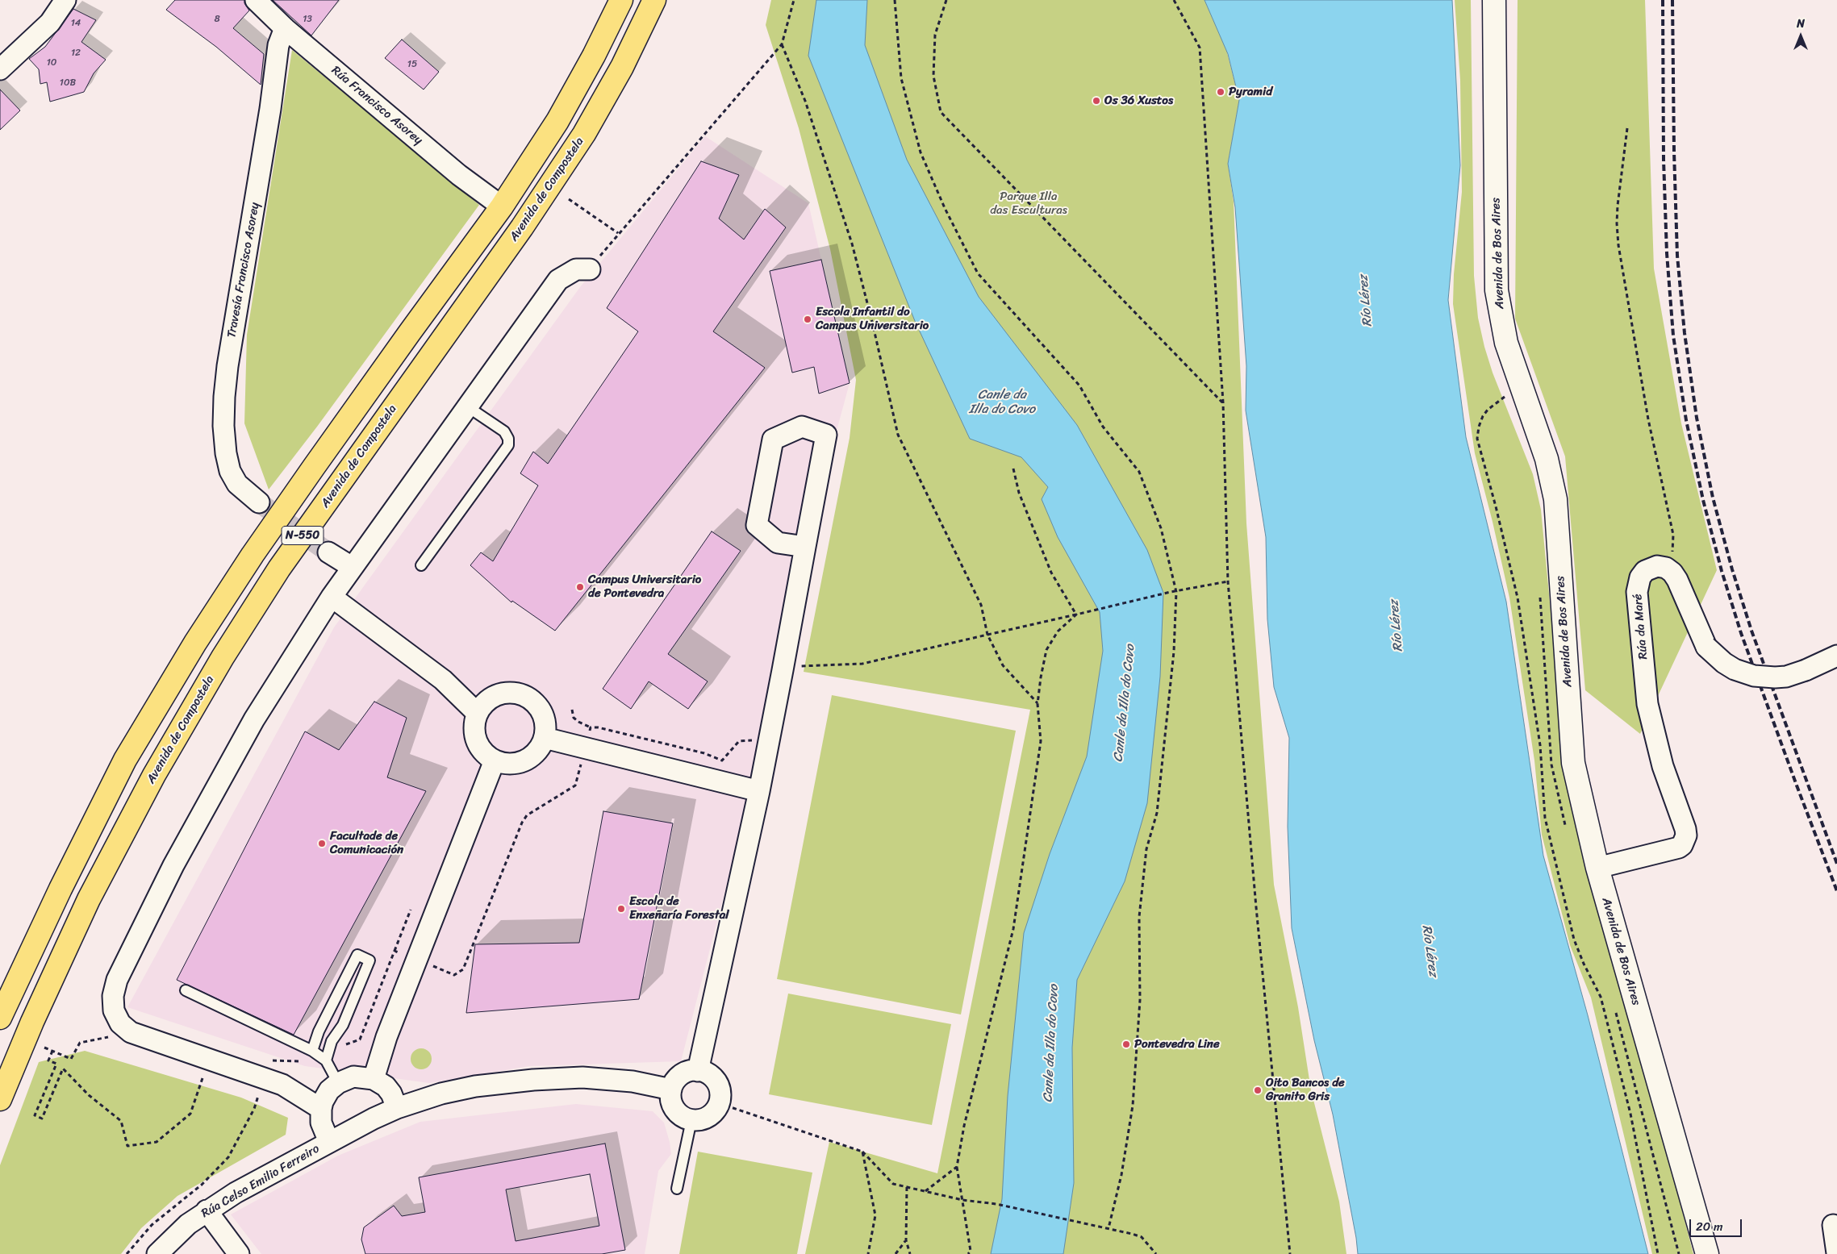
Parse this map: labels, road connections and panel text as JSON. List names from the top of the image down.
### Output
{
  "streets": {
    "highway": ["Avenida de Compostela", "N-550"],
    "street": [
      "Rúa Francisco Asorey",
      "Avenida de Bos Aires",
      "Travesía Francisco Asorey",
      "Rúa da Maré",
      "Rúa Celso Emilio Ferreiro"
    ]
  },
  "crossings": [
    ["Rúa Francisco Asorey", "Travesía Francisco Asorey"],
    ["Rúa Francisco Asorey", "N-550"],
    ["Avenida de Bos Aires", "Rúa da Maré"]
  ],
  "water": ["Río Lérez", "Canle da Illa do Covo"],
  "parks": ["Parque Illa das Esculturas"],
  "places": [
    "Pyramid",
    "Os 36 Xustos",
    "Escola Infantil do Campus Universitario",
    "Campus Universitario de Pontevedra",
    "Facultade de Comunicación",
    "Escola de Enxeñaría Forestal",
    "Pontevedra Line",
    "Oito Bancos de Granito Gris"
  ],
  "house_numbers": [
    "8",
    "13",
    "14",
    "12",
    "10",
    "15",
    "10B"
  ],
  "scale_bar": "20 m",
  "north": "top"
}
